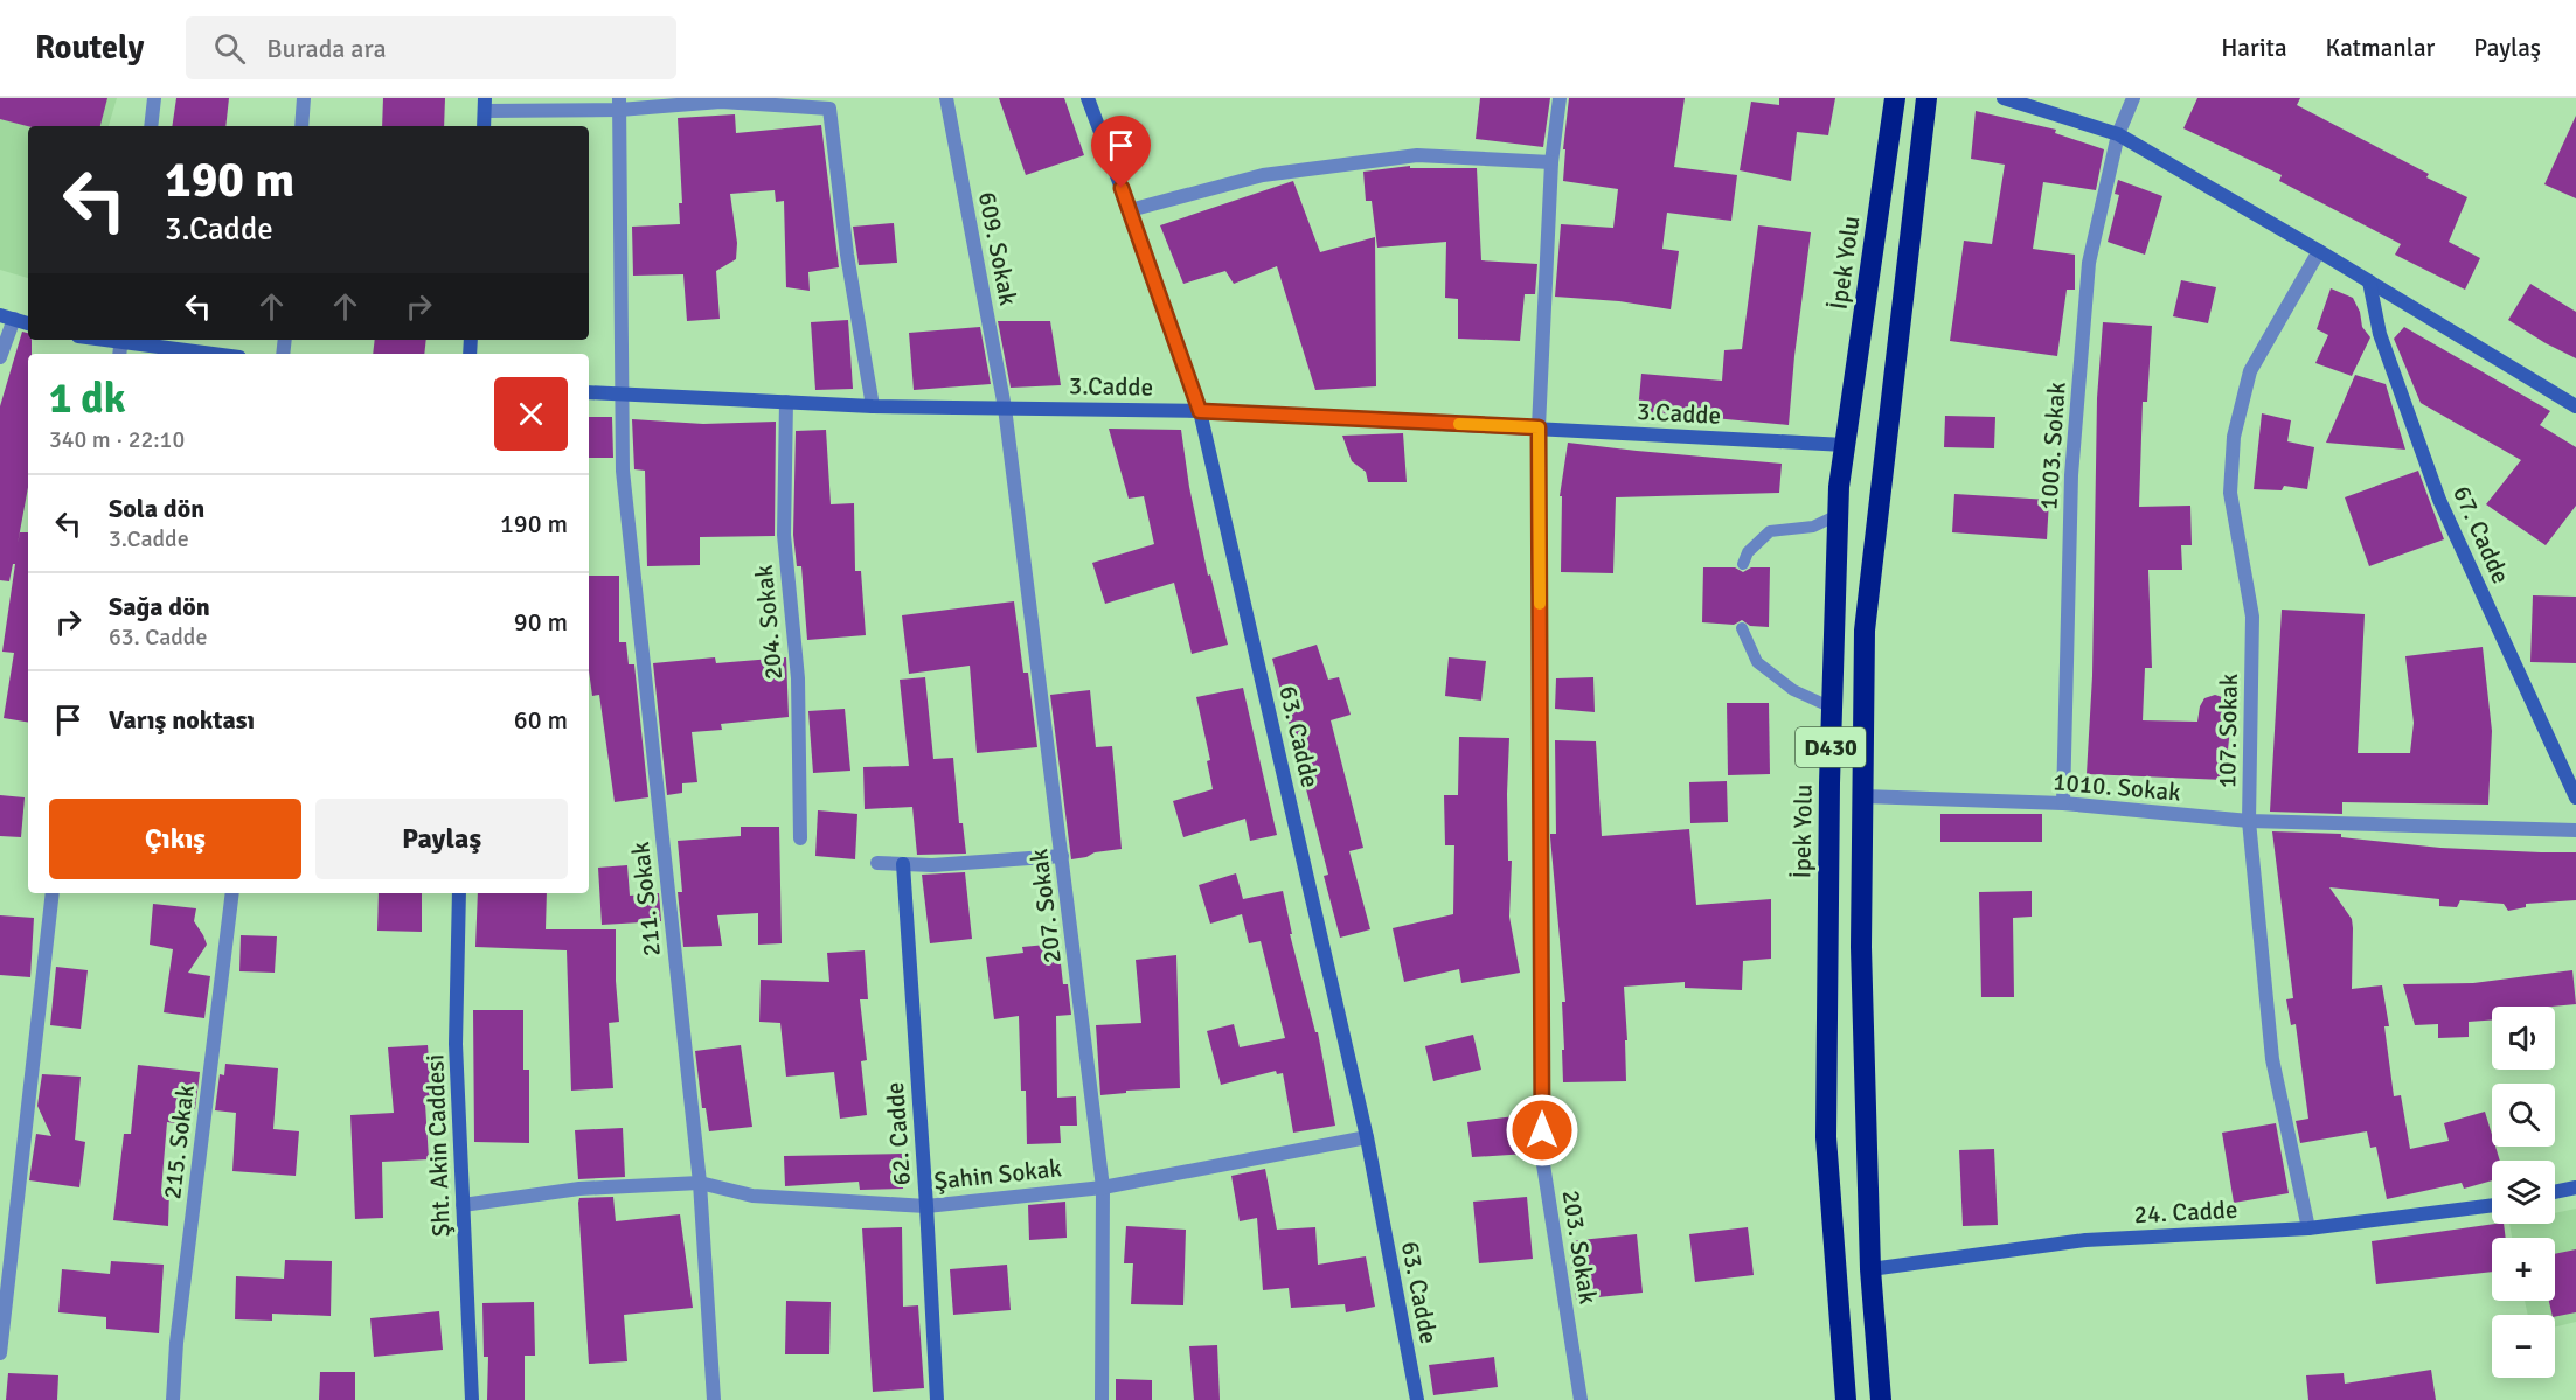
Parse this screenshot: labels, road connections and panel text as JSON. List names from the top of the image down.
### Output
{
  "streets": {
    "highway": ["İpek Yolu", "D430"],
    "street": [
      "609. Sokak",
      "3.Cadde",
      "1003. Sokak",
      "67. Cadde",
      "204. Sokak",
      "107. Sokak",
      "63. Cadde",
      "1010. Sokak",
      "211. Sokak",
      "207. Sokak",
      "62. Cadde",
      "215. Sokak",
      "Şht. Akin Caddesi",
      "Şahin Sokak",
      "24. Cadde",
      "203. Sokak"
    ]
  },
  "crossings": [
    ["609. Sokak", "3.Cadde"],
    ["609. Sokak", "207. Sokak"],
    ["İpek Yolu", "3.Cadde"],
    ["3.Cadde", "204. Sokak"],
    ["3.Cadde", "63. Cadde"],
    ["3.Cadde", "211. Sokak"],
    ["3.Cadde", "207. Sokak"],
    ["3.Cadde", "203. Sokak"],
    ["1003. Sokak", "1010. Sokak"],
    ["107. Sokak", "1010. Sokak"],
    ["107. Sokak", "24. Cadde"],
    ["63. Cadde", "Şahin Sokak"],
    ["D430", "1010. Sokak"],
    ["D430", "24. Cadde"],
    ["211. Sokak", "Şahin Sokak"],
    ["207. Sokak", "Şahin Sokak"],
    ["62. Cadde", "Şahin Sokak"],
    ["Şht. Akin Caddesi", "Şahin Sokak"]
  ],
  "page": {
    "header": "Routely",
    "search": "Burada ara",
    "nav": ["Harita", "Katmanlar", "Paylaş"],
    "turn": ["190 m", "3.Cadde"],
    "heading": ["1 dk", "340 m · 22:10"],
    "list": [
      {
        "name": "Sola dön",
        "note": "3.Cadde",
        "value": "190 m"
      },
      {
        "name": "Sağa dön",
        "note": "63. Cadde",
        "value": "90 m"
      },
      {
        "name": "Varış noktası",
        "value": "60 m"
      }
    ],
    "buttons": ["Çıkış", "Paylaş"],
    "map_buttons": ["+", "−"]
  }
}
